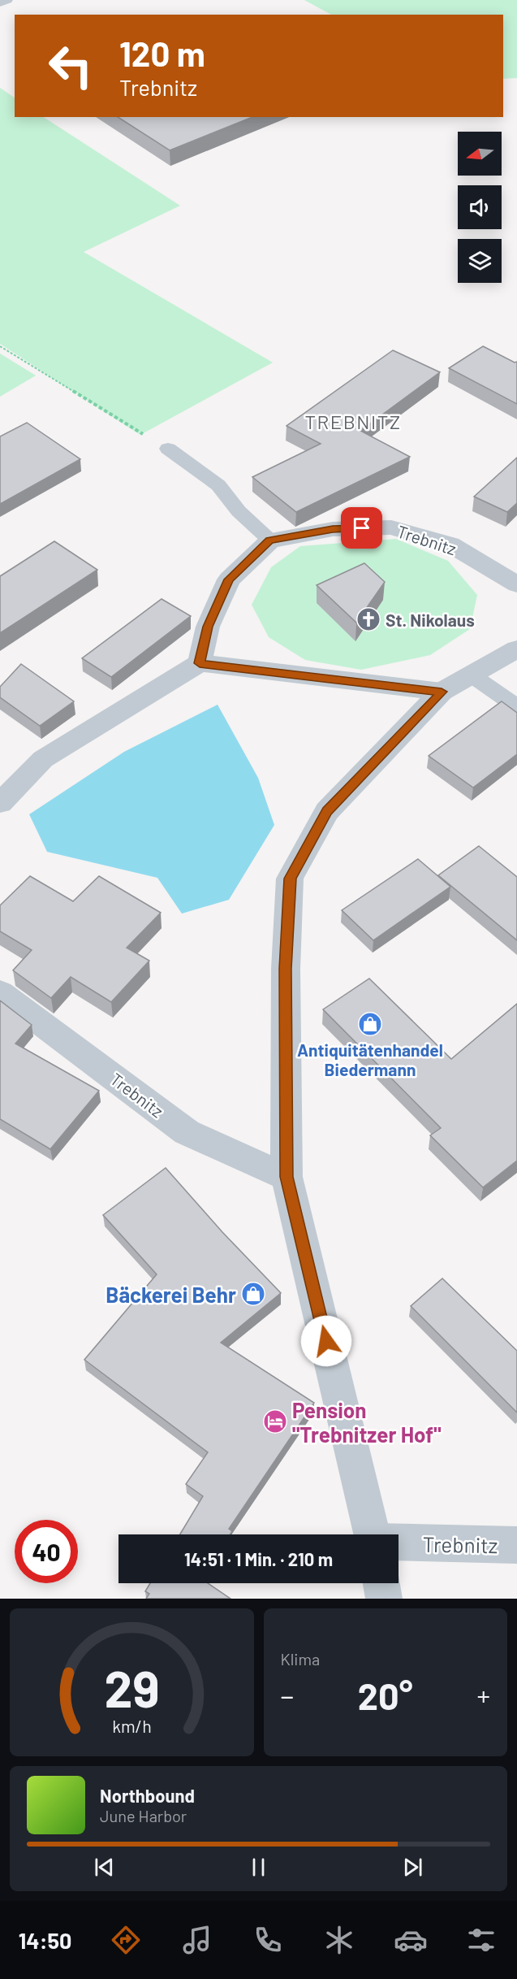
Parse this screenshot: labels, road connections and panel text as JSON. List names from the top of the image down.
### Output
{
  "streets": {
    "street": ["Trebnitz"]
  },
  "districts": ["TREBNITZ"],
  "places": {
    "church": ["St. Nikolaus"],
    "shop": ["Antiquitätenhandel Biedermann", "Bäckerei Behr"],
    "hotel": ["Pension \"Trebnitzer Hof\""]
  },
  "north": "left",
  "page": {
    "turn": ["120 m", "Trebnitz"],
    "limit": "40",
    "trip": "14:51 · 1 Min. · 210 m",
    "tile": "Klima",
    "heat": ["−", "20°", "+"],
    "song": ["Northbound", "June Harbor"],
    "tabs": "14:50",
    "gauge": ["29", "km/h"]
  }
}
